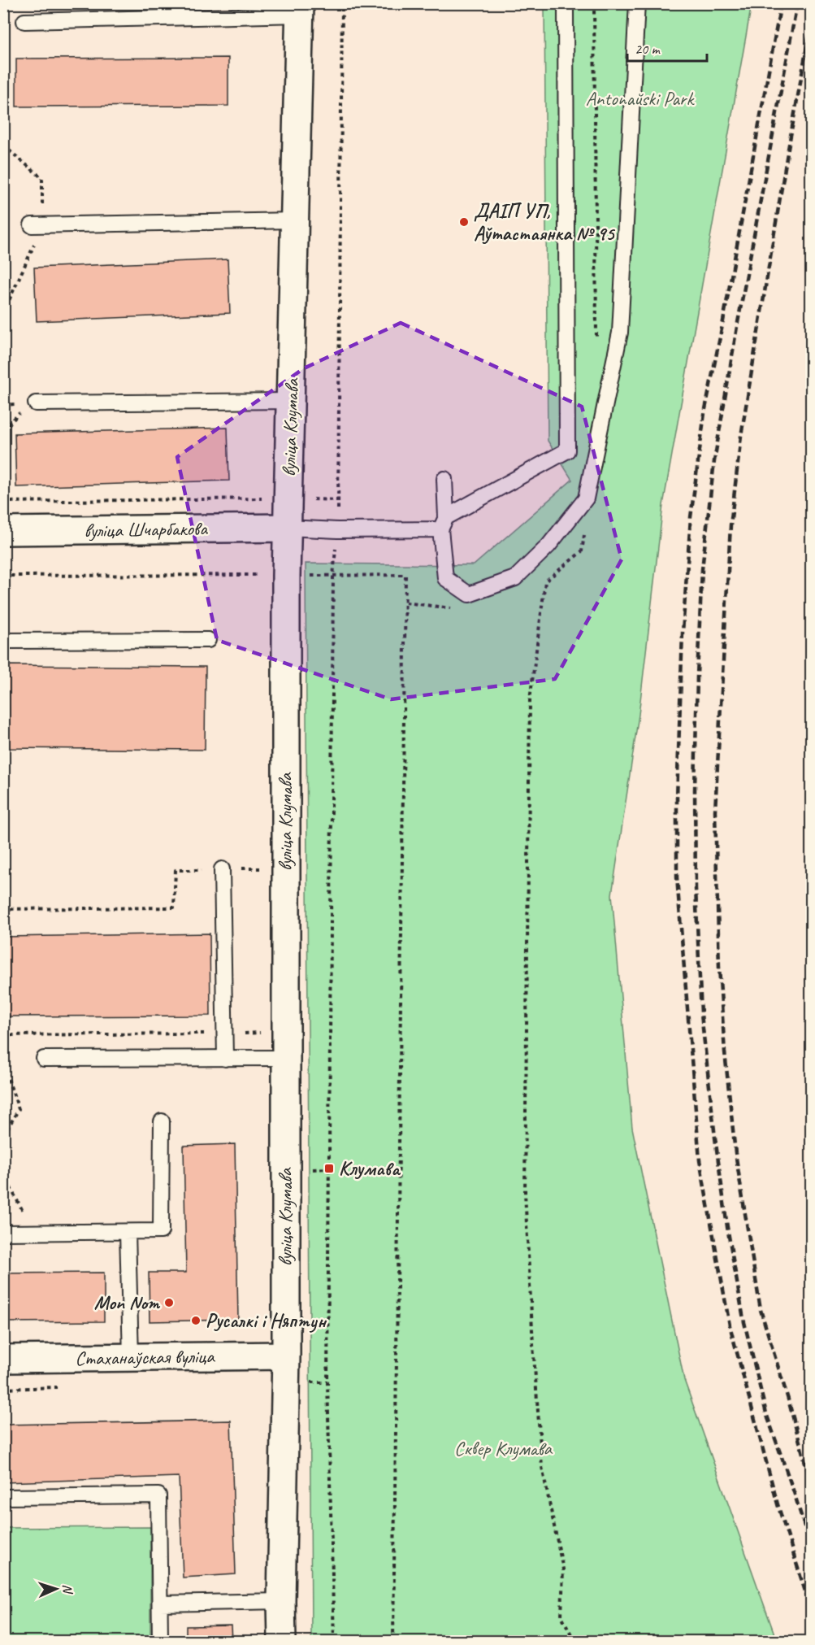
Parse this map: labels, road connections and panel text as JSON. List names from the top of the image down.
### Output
{
  "streets": {
    "street": ["вуліца Клумава", "вуліца Шчарбакова", "Стаханаўская вуліца"]
  },
  "crossings": [
    ["вуліца Клумава", "вуліца Шчарбакова"],
    ["вуліца Клумава", "Стаханаўская вуліца"]
  ],
  "parks": ["Antonaŭski Park", "Сквер Клумава"],
  "places": {
    "other": ["ДАІП УП, Аўтастаянка № 95", "Mon Nom", "Русалкі і Няптун"],
    "transit": ["Клумава"]
  },
  "scale_bar": "20 m",
  "north": "right"
}
